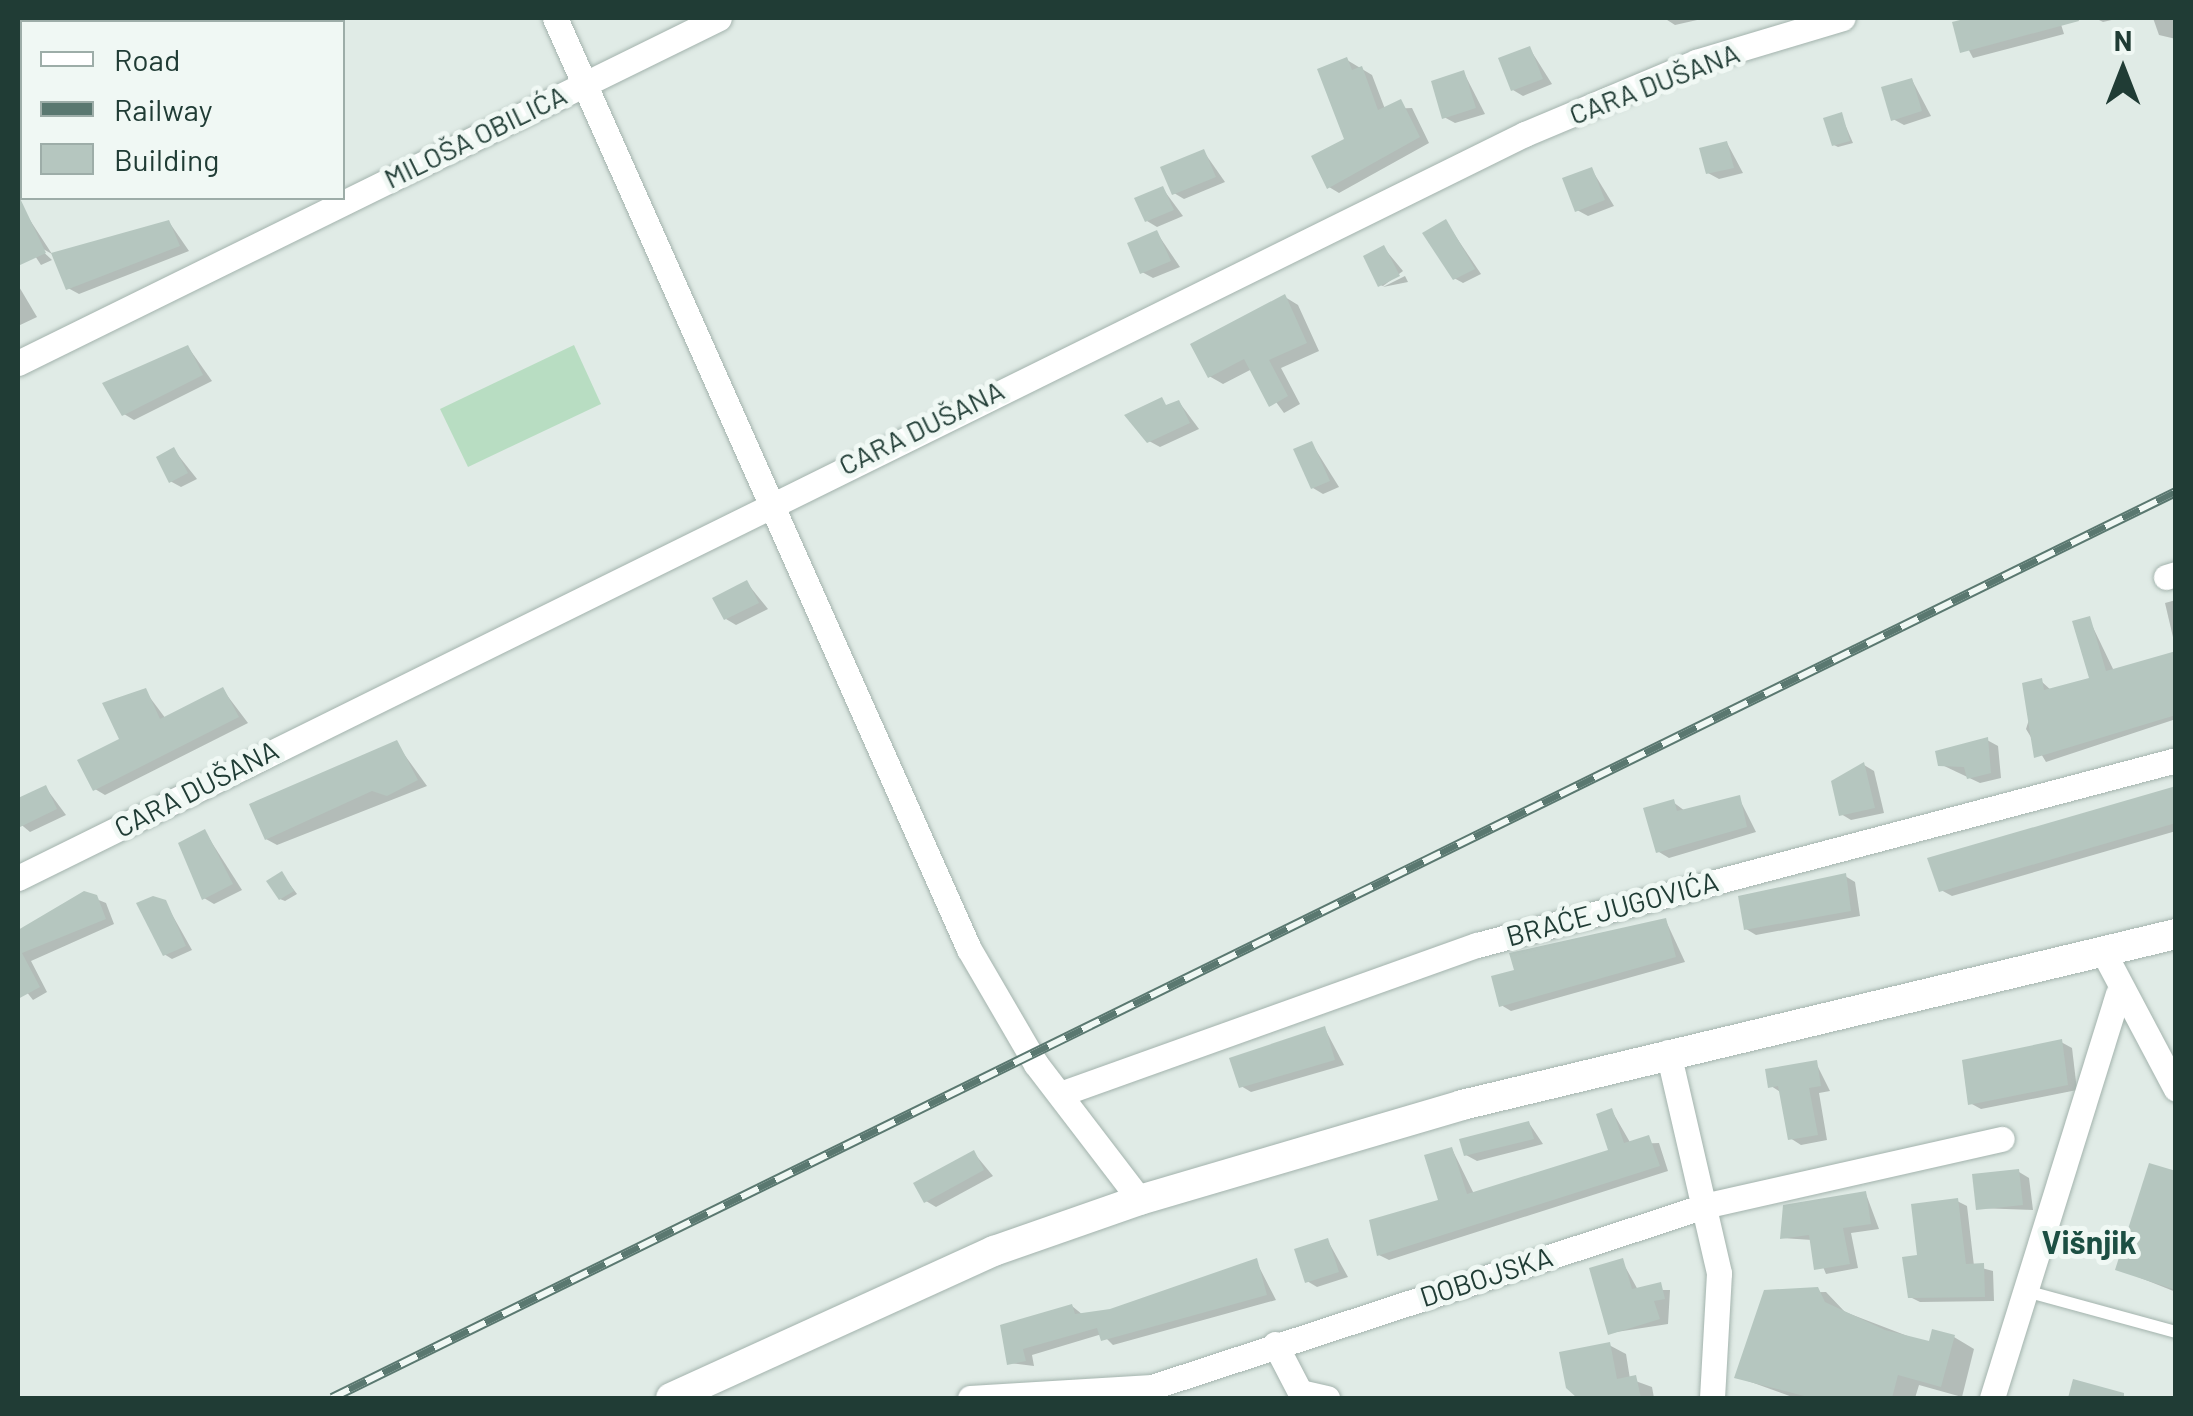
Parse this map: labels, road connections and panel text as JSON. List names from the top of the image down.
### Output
{
  "streets": {
    "street": [
      "CARA DUŠANA",
      "MILOŠA OBILIĆA",
      "BRAĆE JUGOVIĆA",
      "DOBOJSKA"
    ]
  },
  "districts": ["Višnjik"],
  "legend": ["Road", "Railway", "Building"],
  "north": "top"
}
